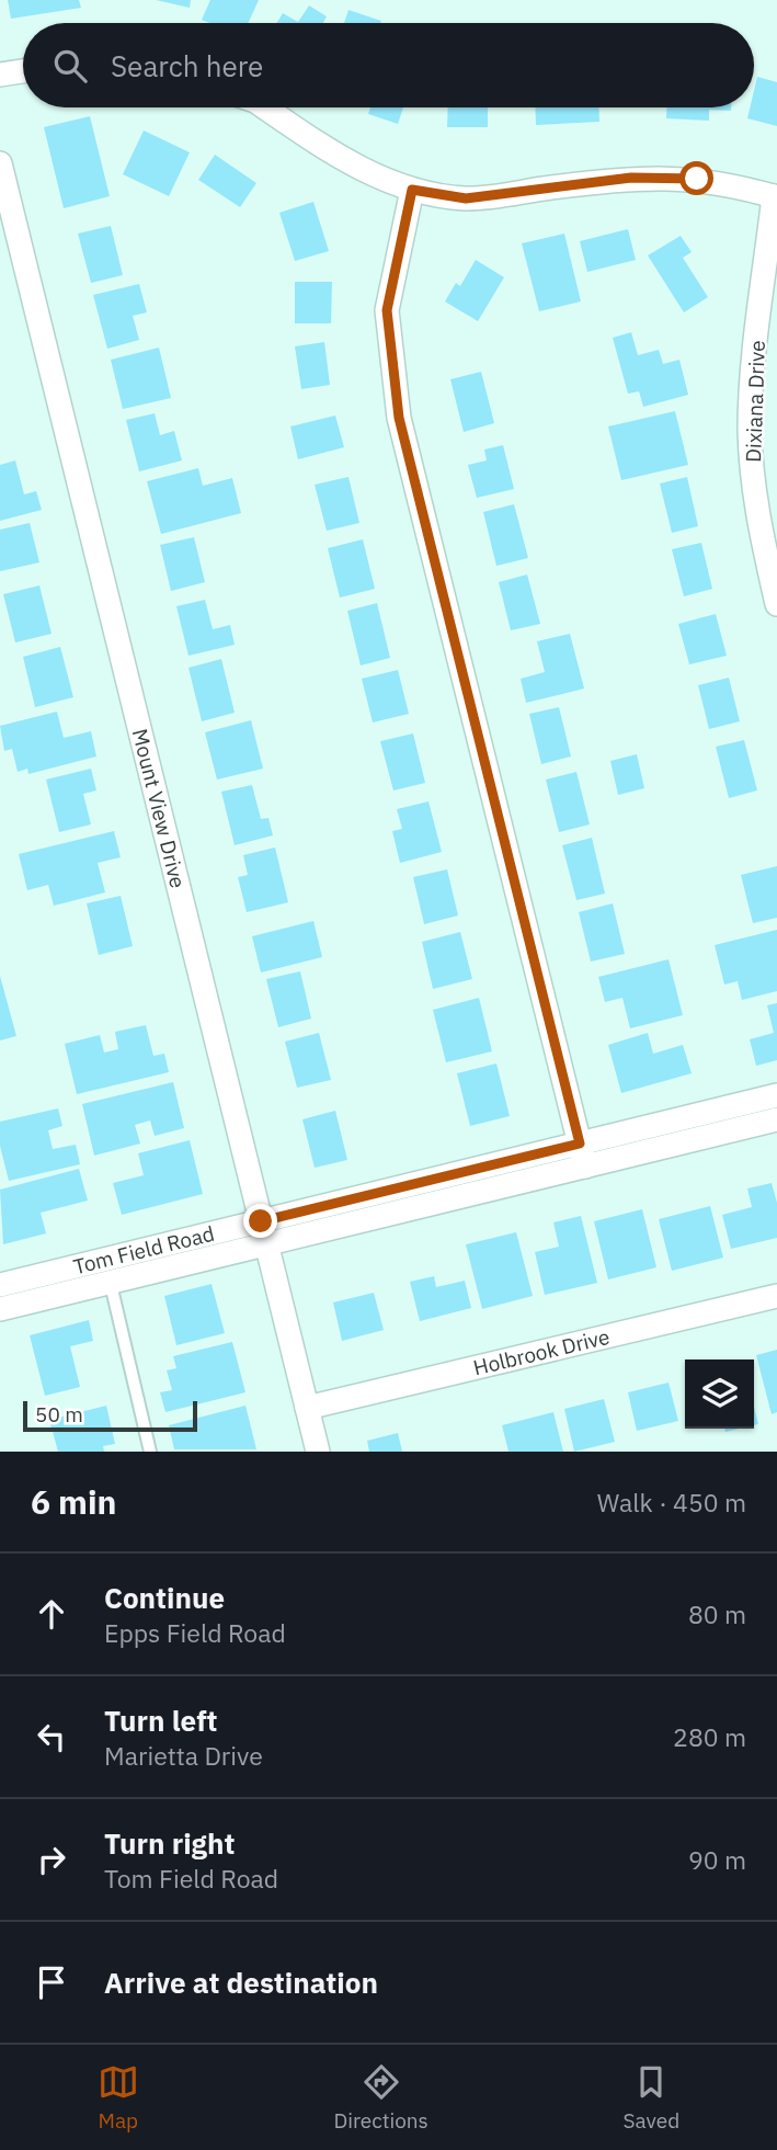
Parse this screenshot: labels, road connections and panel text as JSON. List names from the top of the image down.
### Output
{
  "streets": {
    "street": [
      "Dixiana Drive",
      "Mount View Drive",
      "Tom Field Road",
      "Holbrook Drive"
    ]
  },
  "crossings": [
    ["Mount View Drive", "Tom Field Road"],
    ["Mount View Drive", "Holbrook Drive"]
  ],
  "scale_bar": "50 m",
  "page": {
    "search": "Search here",
    "scale": "50 m",
    "heading": ["6 min", "Walk · 450 m"],
    "list": [
      ["Continue", "Epps Field Road", "80 m"],
      ["Turn left", "Marietta Drive", "280 m"],
      ["Turn right", "Tom Field Road", "90 m"],
      "Arrive at destination"
    ],
    "nav": ["Map", "Directions", "Saved"]
  }
}
